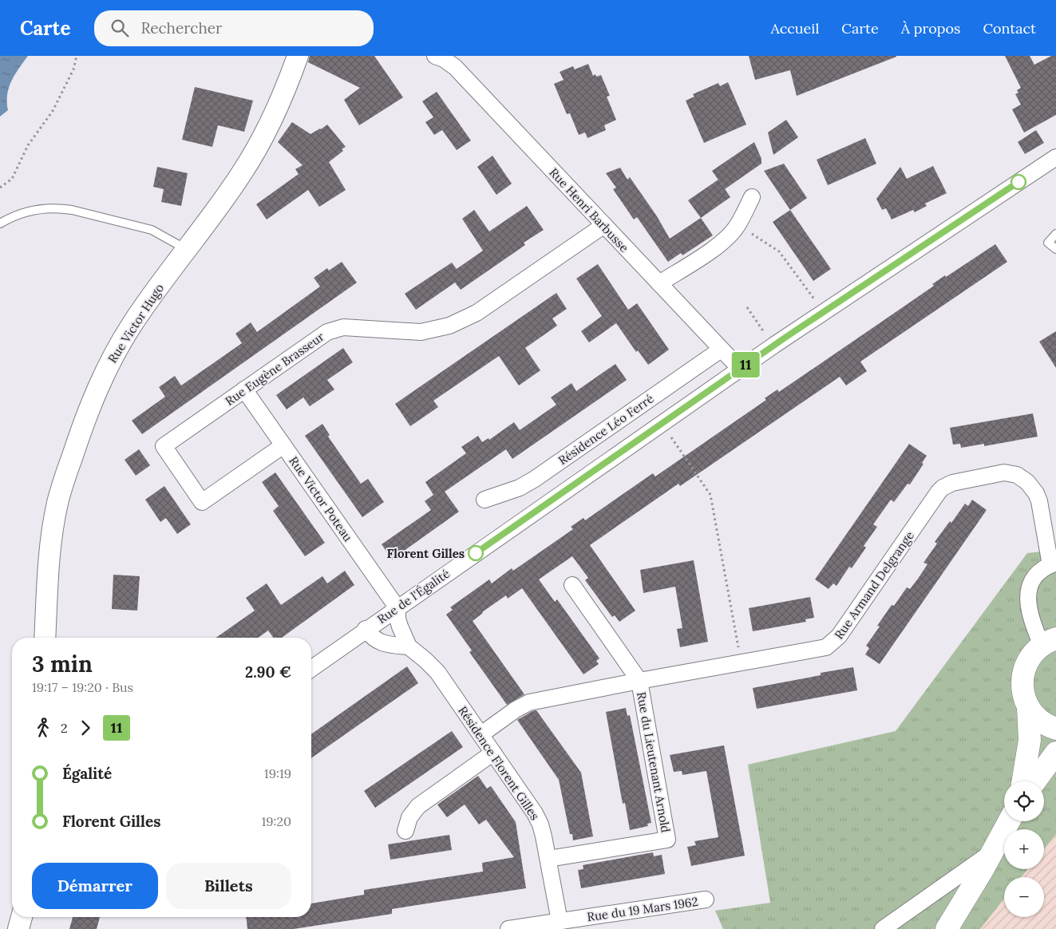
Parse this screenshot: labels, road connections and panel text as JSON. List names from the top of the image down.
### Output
{
  "streets": {
    "street": [
      "Rue Henri Barbusse",
      "Rue Victor Hugo",
      "Rue Eugène Brasseur",
      "Résidence Léo Ferré",
      "Rue Victor Poteau",
      "Rue Armand Delgrange",
      "Rue de l'Égalité",
      "Rue du Lieutenant Arnold",
      "Résidence Florent Gilles",
      "Rue du 19 Mars 1962"
    ]
  },
  "crossings": [
    ["Rue Henri Barbusse", "Rue Eugène Brasseur"],
    ["Rue Henri Barbusse", "Résidence Léo Ferré"],
    ["Rue Henri Barbusse", "Rue de l'Égalité"],
    ["Rue Eugène Brasseur", "Rue Victor Poteau"],
    ["Rue Victor Poteau", "Rue de l'Égalité"],
    ["Rue Victor Poteau", "Résidence Florent Gilles"],
    ["Rue Armand Delgrange", "Rue du Lieutenant Arnold"],
    ["Rue Armand Delgrange", "Résidence Florent Gilles"],
    ["Rue de l'Égalité", "Résidence Florent Gilles"],
    ["Rue du Lieutenant Arnold", "Résidence Florent Gilles"],
    ["Résidence Florent Gilles", "Rue du 19 Mars 1962"]
  ],
  "places": ["Florent Gilles"],
  "lines": ["bus line 11"],
  "page": {
    "header": "Carte",
    "search": "Rechercher",
    "nav": [
      "Accueil",
      "Carte",
      "À propos",
      "Contact"
    ],
    "on_map": "11",
    "heading": ["3 min", "19:17 – 19:20 · Bus", "2.90 €"],
    "legs": ["2", "11"],
    "list": [
      {
        "name": "Égalité",
        "value": "19:19"
      },
      {
        "name": "Florent Gilles",
        "value": "19:20"
      }
    ],
    "map_buttons": ["+", "−"],
    "buttons": ["Démarrer", "Billets"]
  }
}
